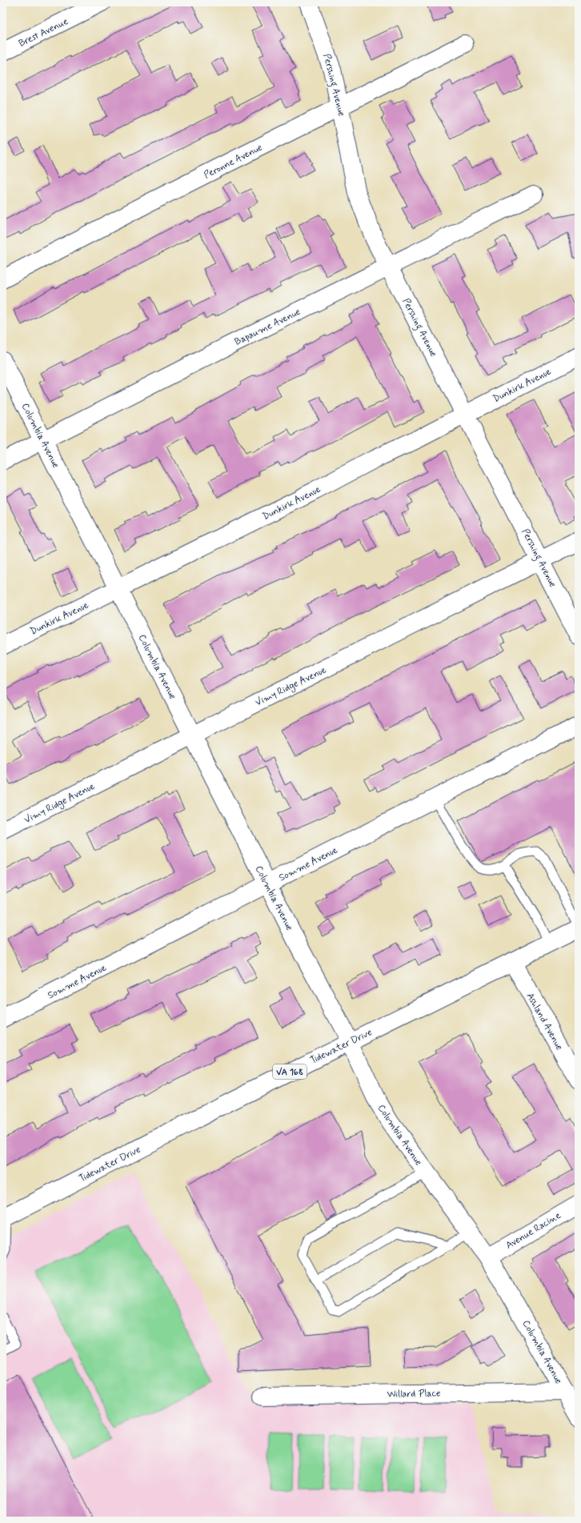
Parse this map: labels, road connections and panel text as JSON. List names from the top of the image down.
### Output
{
  "streets": {
    "main road": [
      "Brest Avenue",
      "Pershing Avenue",
      "Peronne Avenue",
      "Bapaume Avenue",
      "Dunkirk Avenue",
      "Columbia Avenue",
      "Vimy Ridge Avenue",
      "Somme Avenue",
      "Ashland Avenue",
      "Tidewater Drive",
      "VA 168",
      "Avenue Racine",
      "Willard Place"
    ]
  },
  "crossings": [
    ["Pershing Avenue", "Peronne Avenue"],
    ["Pershing Avenue", "Bapaume Avenue"],
    ["Pershing Avenue", "Dunkirk Avenue"],
    ["Pershing Avenue", "Vimy Ridge Avenue"],
    ["Bapaume Avenue", "Columbia Avenue"],
    ["Dunkirk Avenue", "Columbia Avenue"],
    ["Columbia Avenue", "Vimy Ridge Avenue"],
    ["Columbia Avenue", "Somme Avenue"],
    ["Columbia Avenue", "Tidewater Drive"],
    ["Columbia Avenue", "Avenue Racine"],
    ["Columbia Avenue", "Willard Place"],
    ["Ashland Avenue", "Tidewater Drive"]
  ]
}
